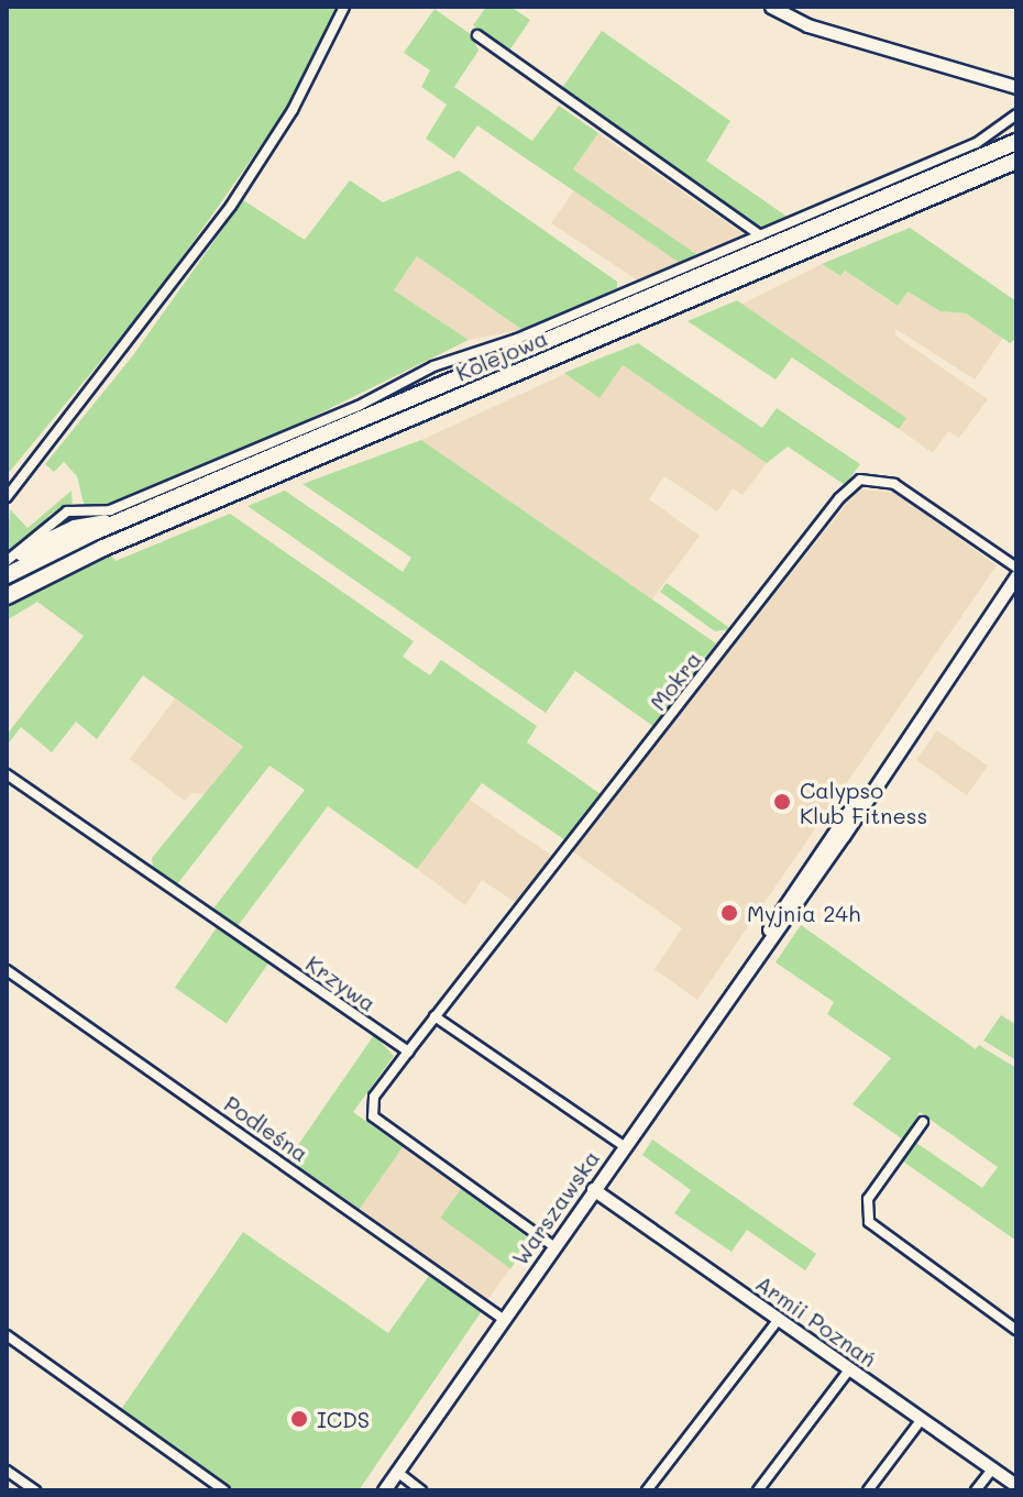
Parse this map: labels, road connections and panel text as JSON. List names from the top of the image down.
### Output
{
  "streets": {
    "highway": ["Kolejowa"],
    "street": [
      "Mokra",
      "Krzywa",
      "Podleśna",
      "Warszawska",
      "Armii Poznań"
    ]
  },
  "crossings": [
    ["Mokra", "Krzywa"],
    ["Podleśna", "Warszawska"],
    ["Warszawska", "Armii Poznań"]
  ],
  "places": ["Calypso Klub Fitness", "Myjnia 24h", "ICDS"]
}
